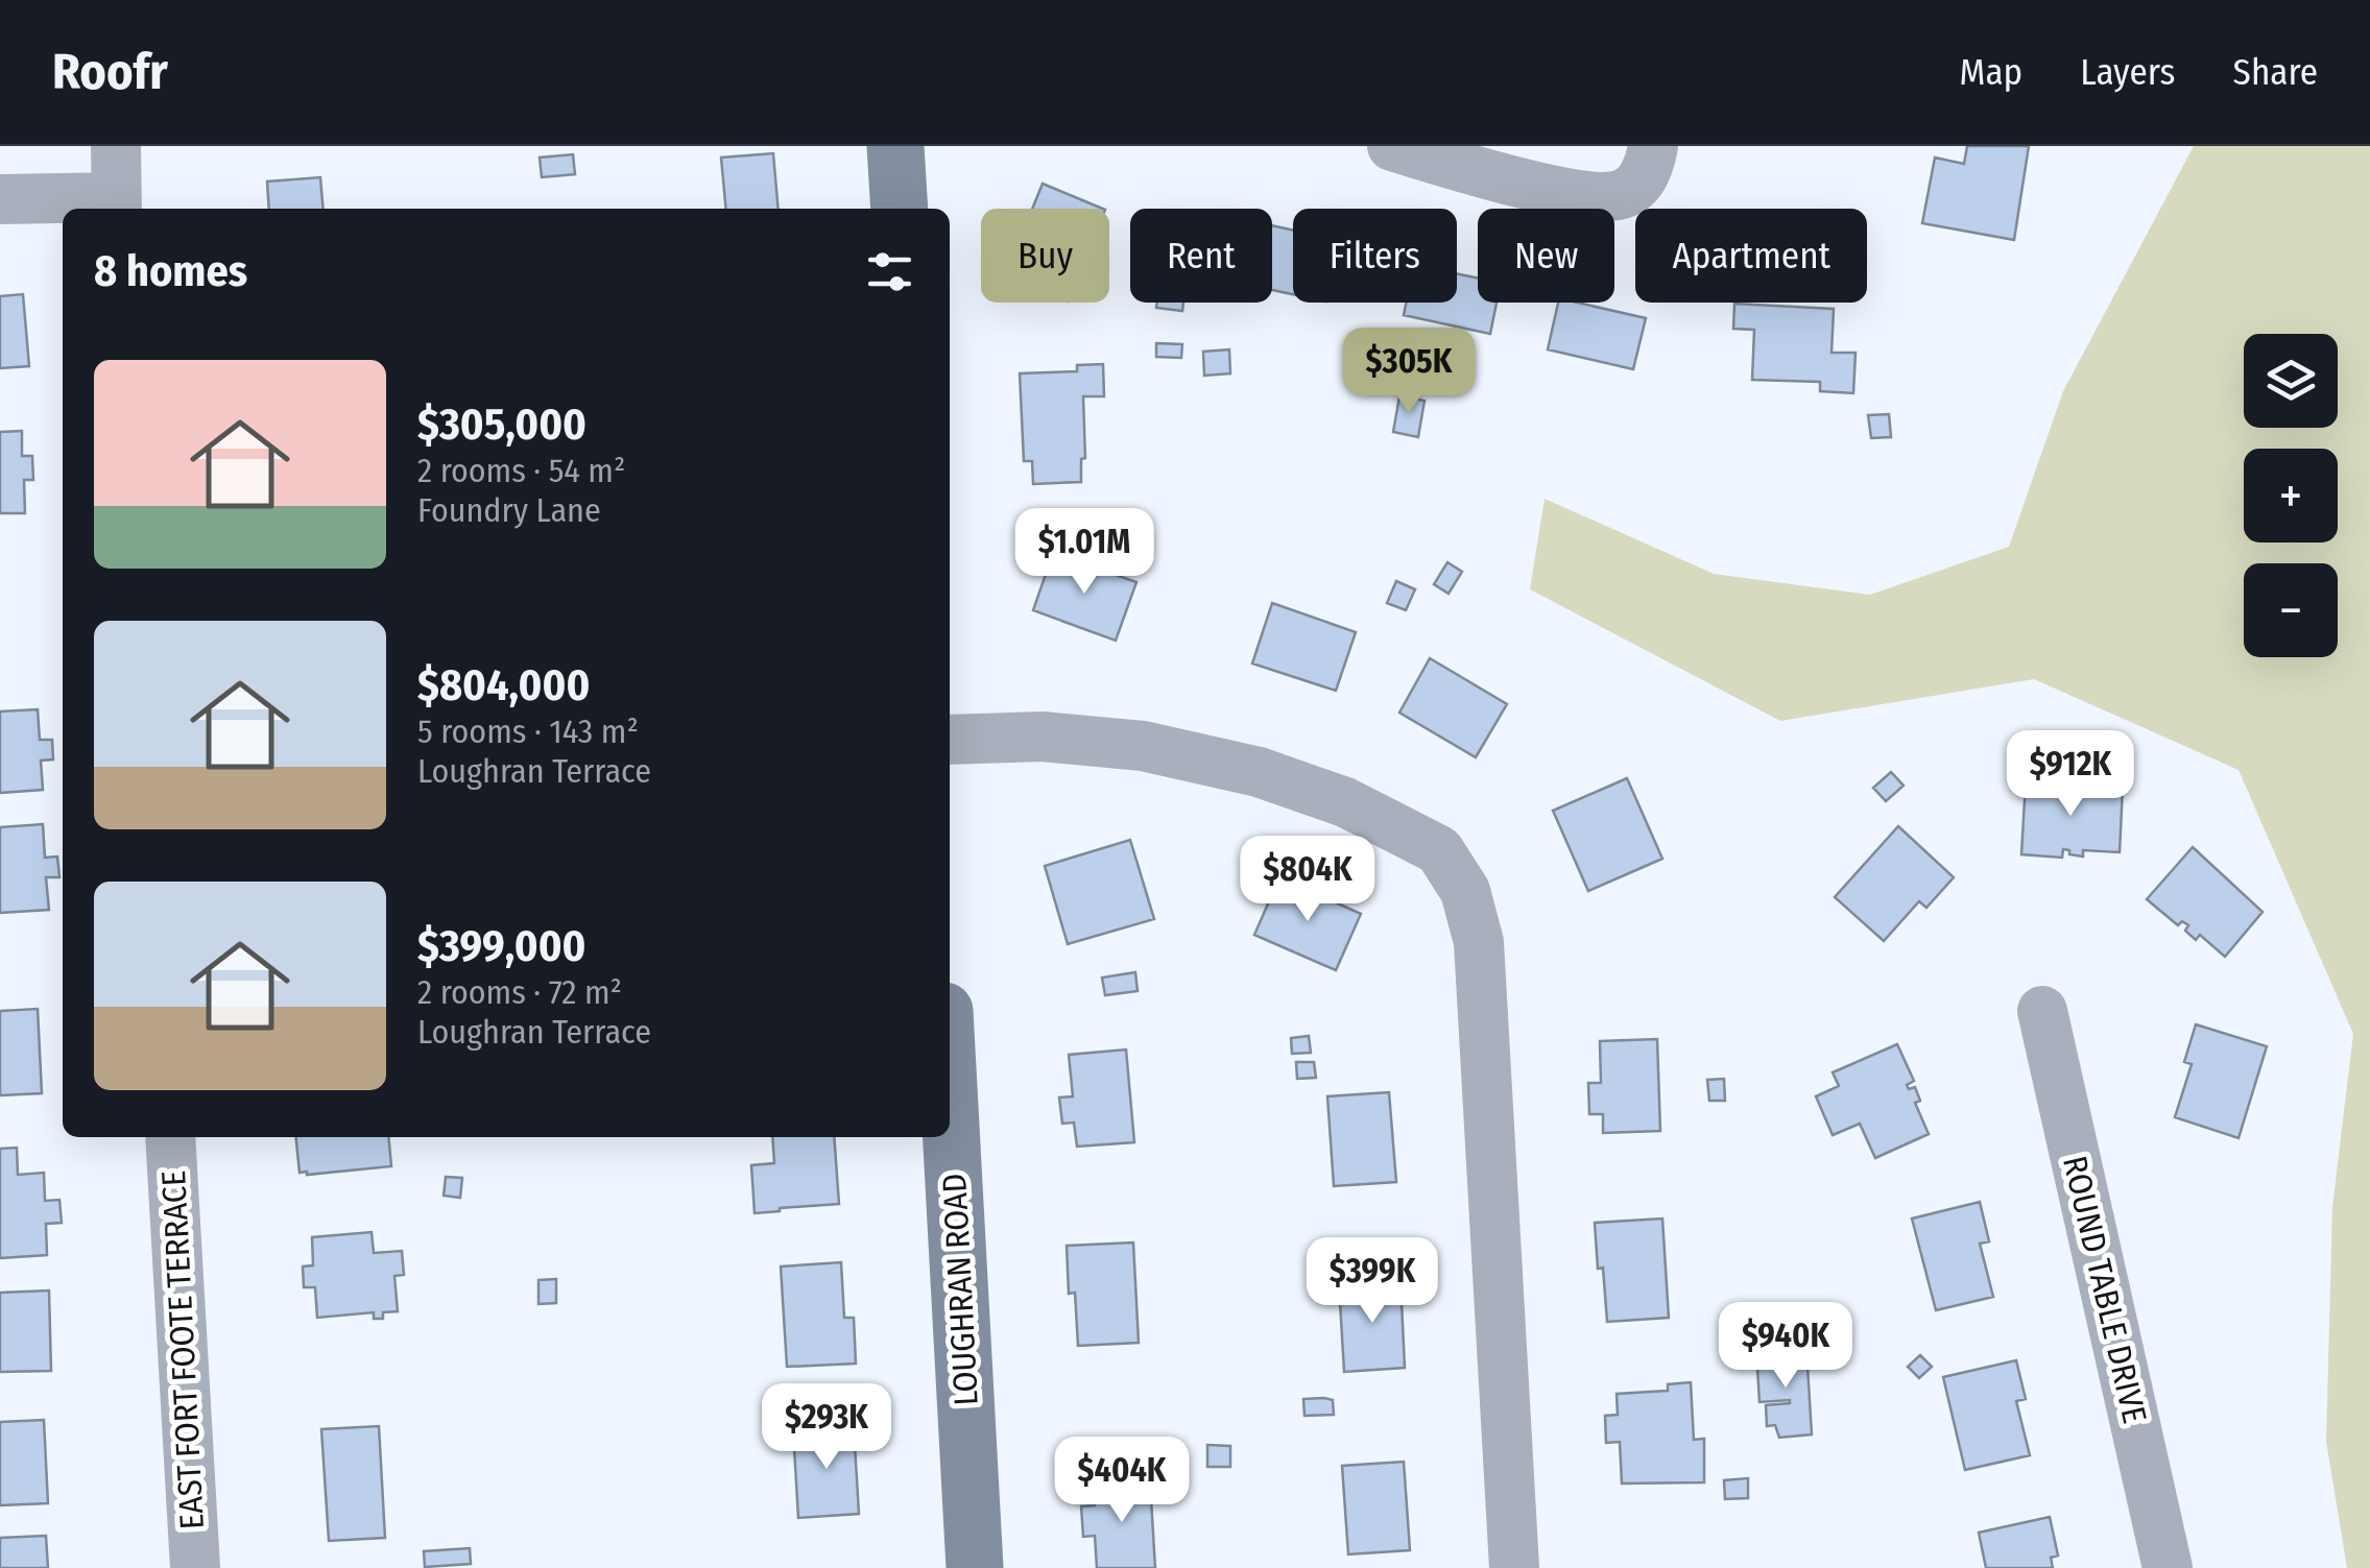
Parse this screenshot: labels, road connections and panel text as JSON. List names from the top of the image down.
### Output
{
  "streets": {
    "street": ["LOUGHRAN ROAD", "ROUND TABLE DRIVE", "EAST FORT FOOTE TERRACE"]
  },
  "page": {
    "header": "Roofr",
    "nav": ["Map", "Layers", "Share"],
    "chip": [
      "Buy",
      "Rent",
      "Filters",
      "New",
      "Apartment"
    ],
    "heading": "8 homes",
    "price": [
      "$305K",
      "$1.01M",
      "$912K",
      "$804K",
      "$399K",
      "$940K",
      "$293K",
      "$404K"
    ],
    "map_buttons": ["+", "−"],
    "list": [
      {
        "name": "$305,000",
        "note": "2 rooms · 54 m² · Foundry Lane"
      },
      {
        "name": "$804,000",
        "note": "5 rooms · 143 m² · Loughran Terrace"
      },
      {
        "name": "$399,000",
        "note": "2 rooms · 72 m² · Loughran Terrace"
      }
    ]
  }
}
